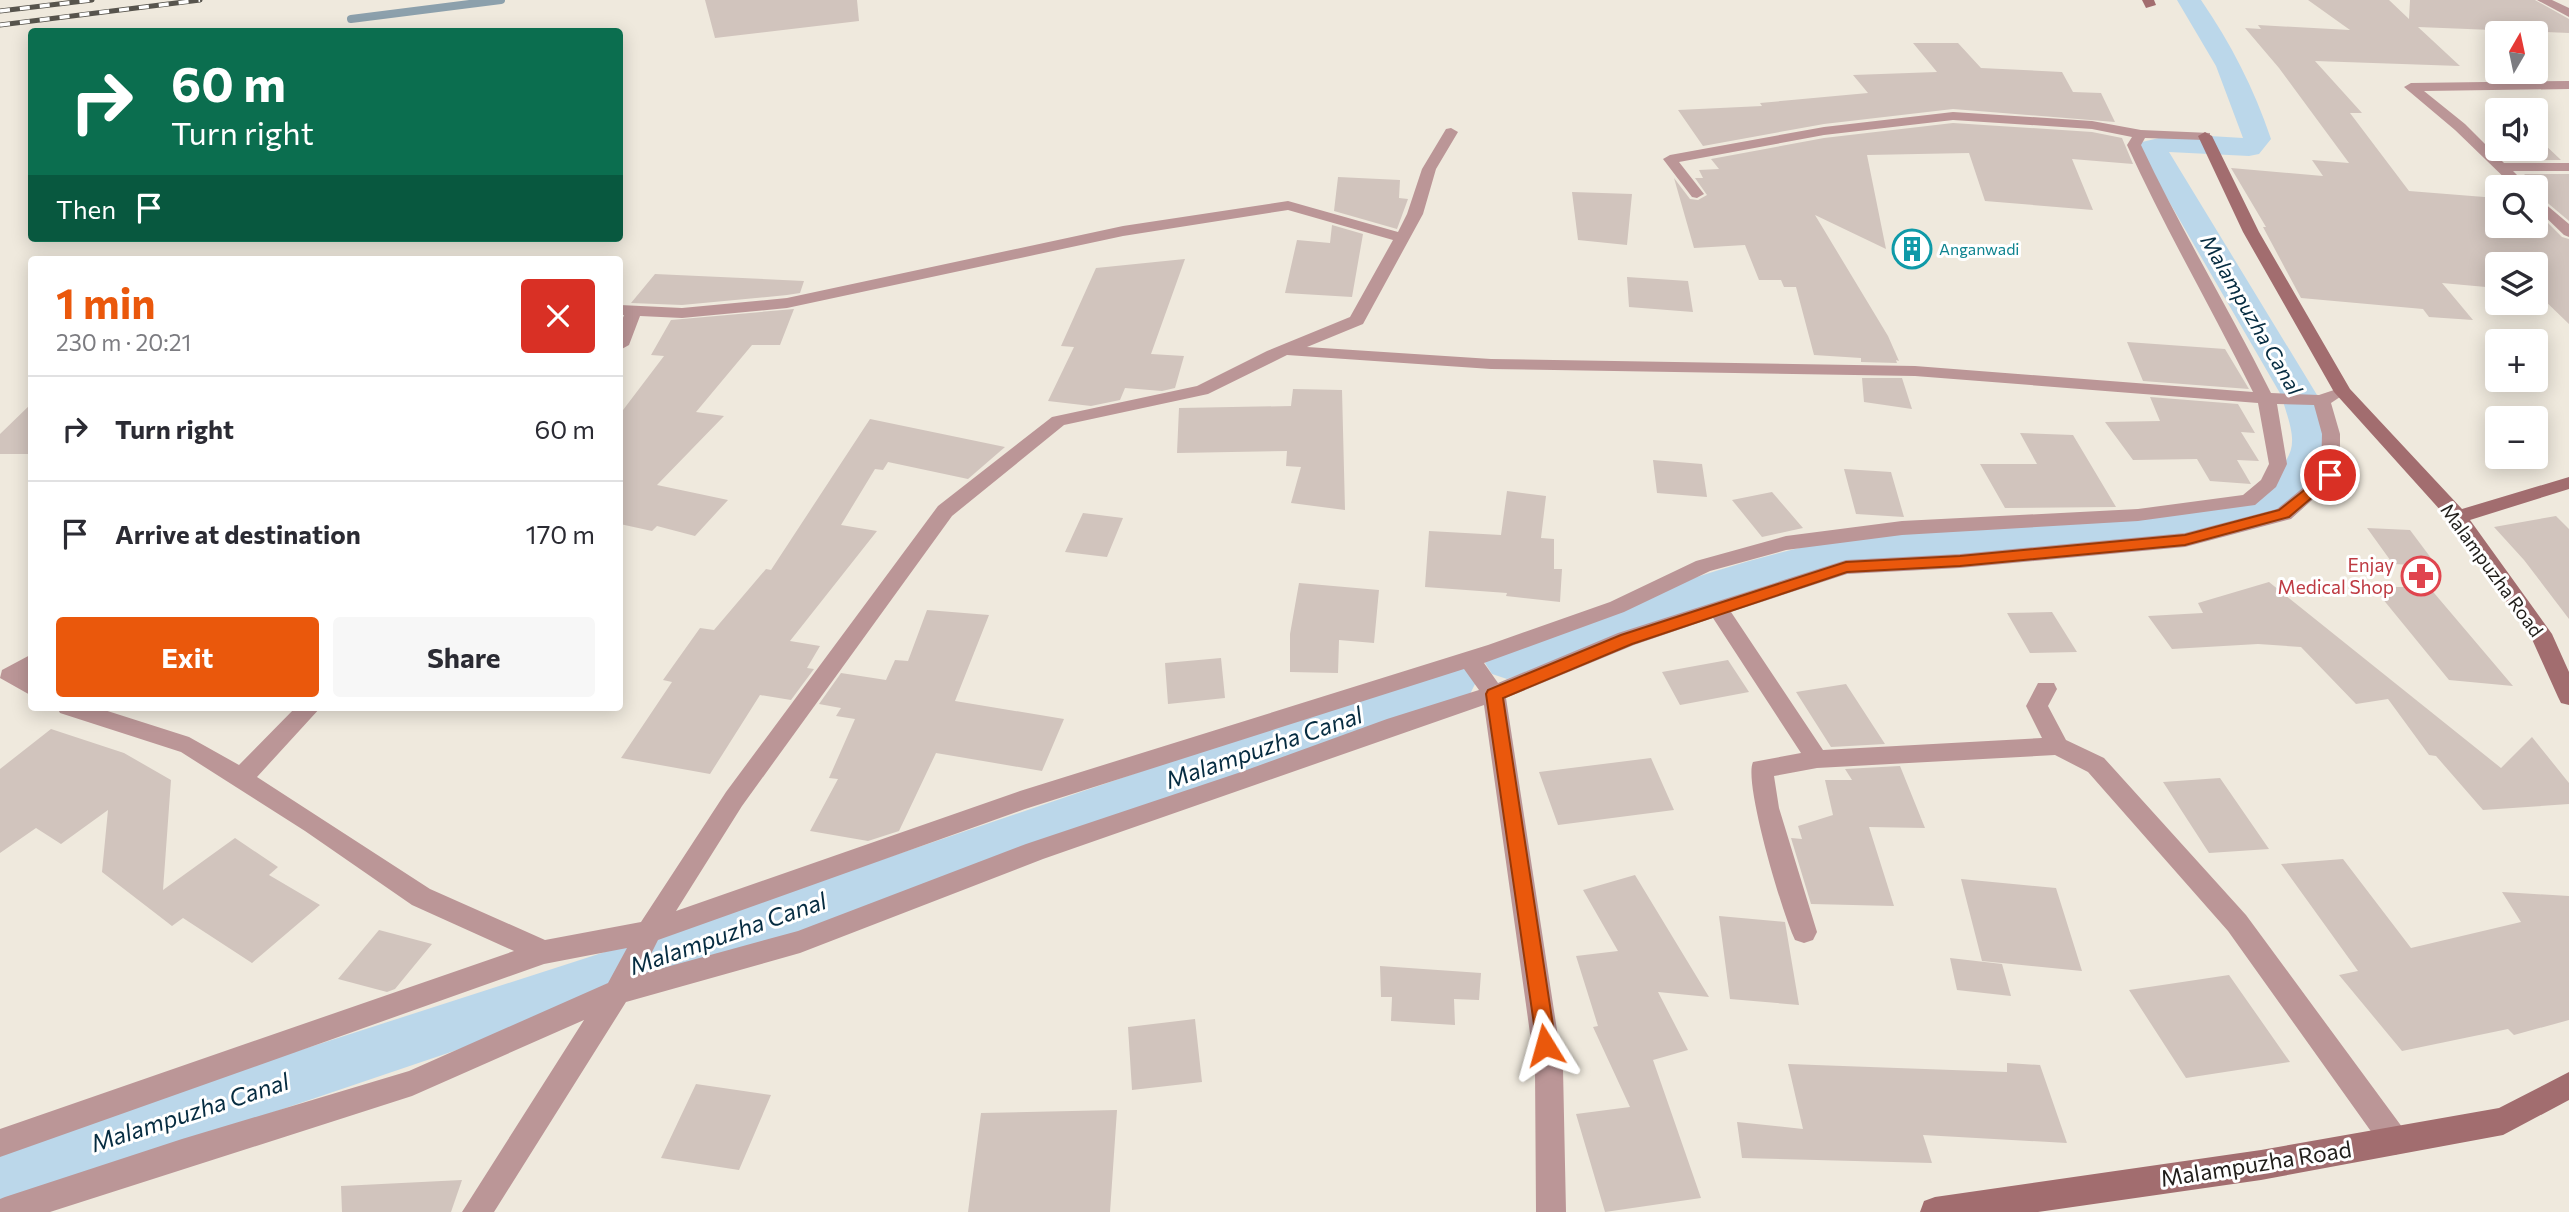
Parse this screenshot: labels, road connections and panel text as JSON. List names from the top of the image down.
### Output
{
  "streets": {
    "main road": ["Malampuzha Road"]
  },
  "water": ["Malampuzha Canal"],
  "places": {
    "building": ["Anganwadi"],
    "pharmacy": ["Enjay Medical Shop"]
  },
  "north": "top",
  "page": {
    "map_buttons": ["+", "−"],
    "turn": ["60 m", "Turn right"],
    "then": "Then",
    "heading": ["1 min", "230 m · 20:21"],
    "list": [
      {
        "name": "Turn right",
        "value": "60 m"
      },
      {
        "name": "Arrive at destination",
        "value": "170 m"
      }
    ],
    "buttons": ["Exit", "Share"]
  }
}
